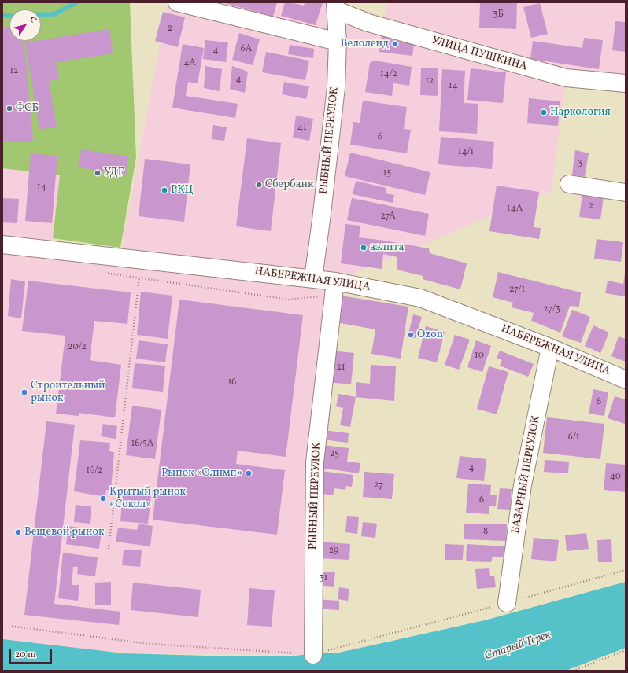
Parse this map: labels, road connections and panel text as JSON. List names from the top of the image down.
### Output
{
  "streets": {
    "street": [
      "УЛИЦА ПУШКИНА",
      "РЫБНЫЙ ПЕРЕУЛОК",
      "НАБЕРЕЖНАЯ УЛИЦА",
      "БАЗАРНЫЙ ПЕРЕУЛОК"
    ]
  },
  "crossings": [
    ["УЛИЦА ПУШКИНА", "РЫБНЫЙ ПЕРЕУЛОК"],
    ["РЫБНЫЙ ПЕРЕУЛОК", "НАБЕРЕЖНАЯ УЛИЦА"],
    ["НАБЕРЕЖНАЯ УЛИЦА", "БАЗАРНЫЙ ПЕРЕУЛОК"]
  ],
  "water": ["Старый Терек"],
  "places": [
    "Велоленд",
    "ФСБ",
    "Наркология",
    "УДГ",
    "Сбербанк",
    "РКЦ",
    "аэлита",
    "Ozon",
    "Строительный рынок",
    "Рынок «Олимп»",
    "Крытый рынок «Сокол»",
    "Вещевой рынок"
  ],
  "house_numbers": [
    "3Б",
    "2",
    "6А",
    "4",
    "4А",
    "12",
    "14/2",
    "4",
    "12",
    "14",
    "4Г",
    "6",
    "14/1",
    "3",
    "15",
    "14",
    "2",
    "14А",
    "27А",
    "27/1",
    "27/3",
    "20/2",
    "10",
    "21",
    "16",
    "6",
    "6/1",
    "16/5А",
    "25",
    "4",
    "16/2",
    "40",
    "27",
    "6",
    "8",
    "29",
    "31"
  ],
  "scale_bar": "20 m",
  "north": "top right"
}
